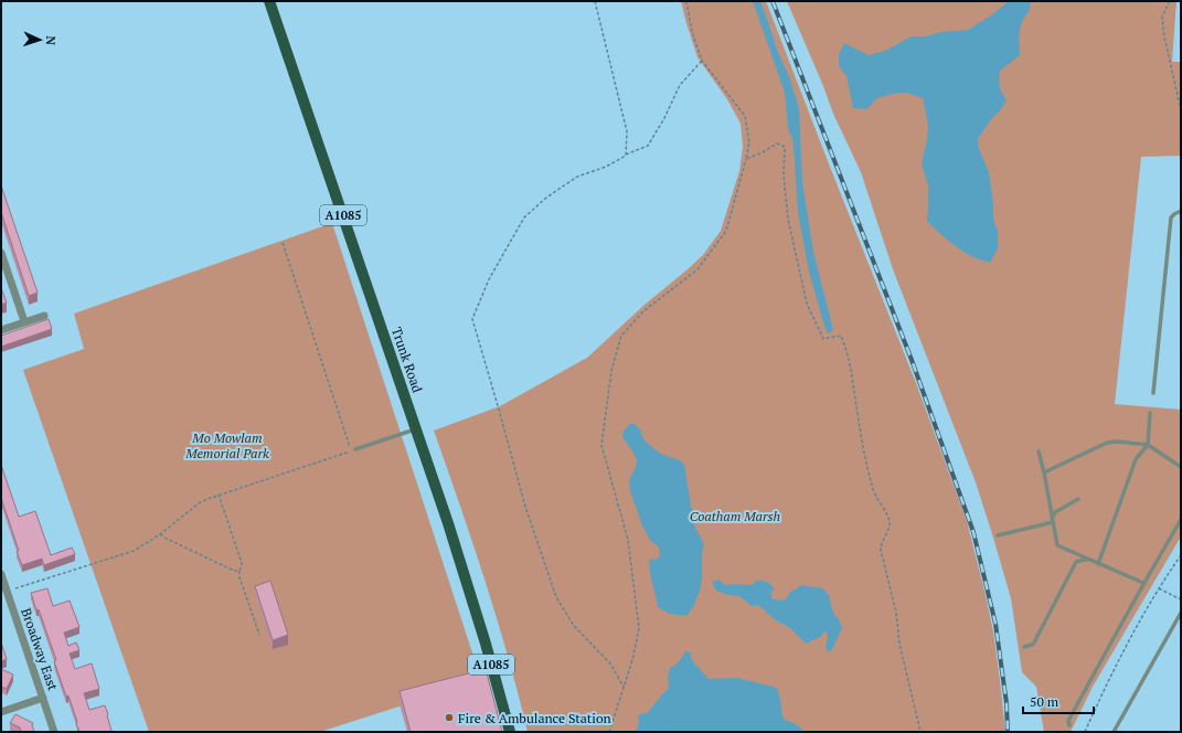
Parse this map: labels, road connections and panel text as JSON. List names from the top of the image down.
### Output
{
  "streets": {
    "main road": ["A1085", "Trunk Road"],
    "street": ["Broadway East"]
  },
  "parks": ["Mo Mowlam Memorial Park", "Coatham Marsh"],
  "places": ["Fire & Ambulance Station"],
  "scale_bar": "50 m",
  "north": "right"
}
